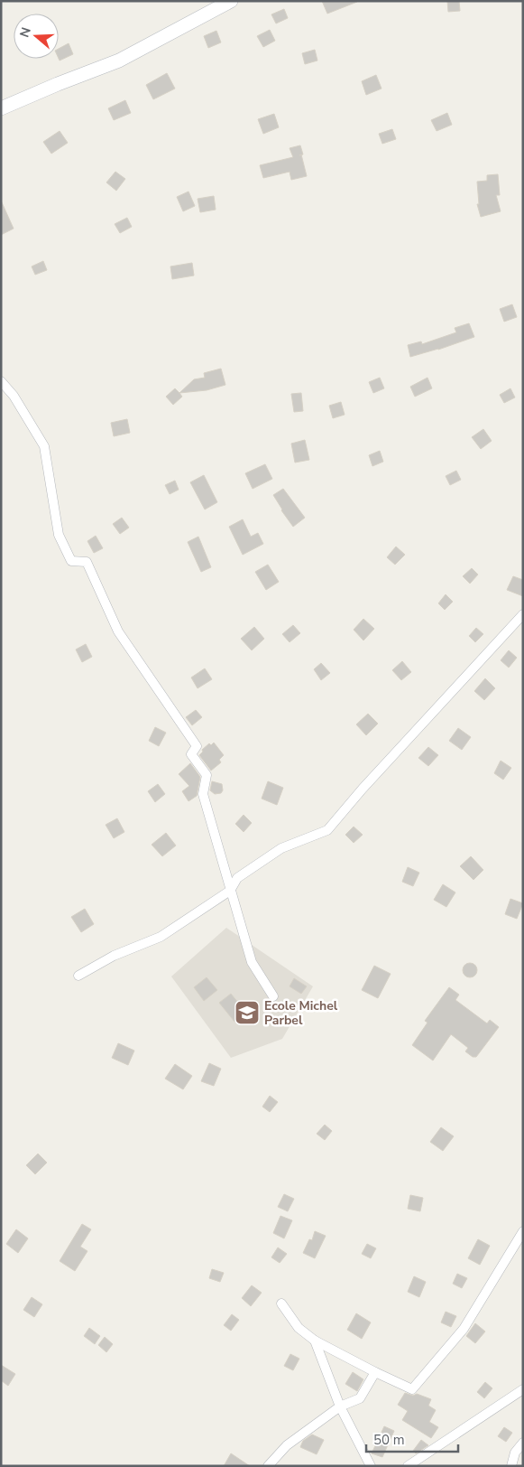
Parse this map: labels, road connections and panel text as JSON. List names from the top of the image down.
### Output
{
  "places": {
    "school or university": ["Ecole Michel Parbel"]
  },
  "scale_bar": "50 m",
  "north": "left"
}
